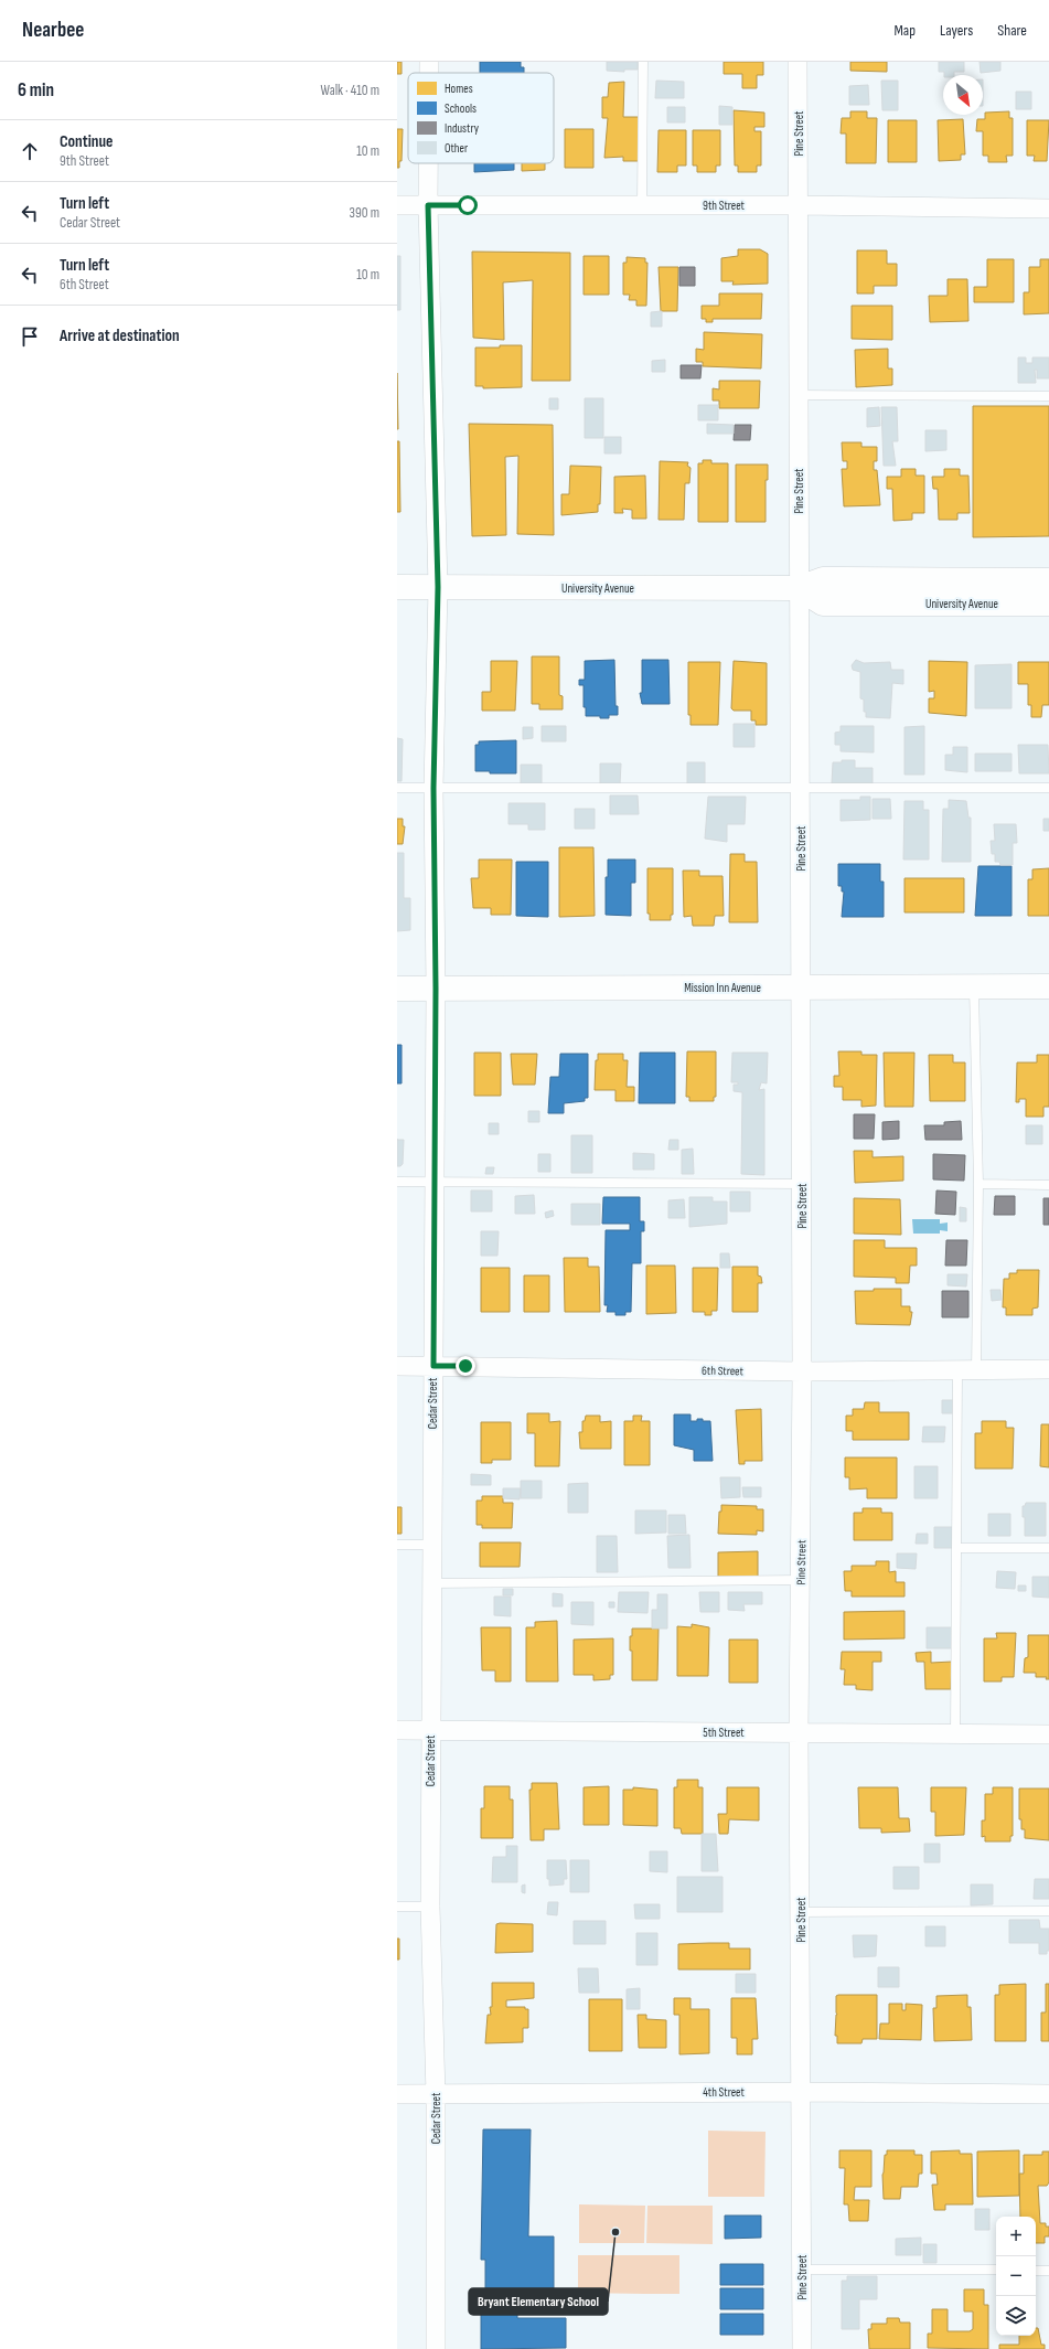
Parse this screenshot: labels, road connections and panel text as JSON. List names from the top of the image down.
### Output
{
  "streets": {
    "main road": ["University Avenue", "Mission Inn Avenue"],
    "street": [
      "Pine Street",
      "9th Street",
      "6th Street",
      "Cedar Street",
      "5th Street",
      "4th Street"
    ]
  },
  "crossings": [
    ["Pine Street", "9th Street"],
    ["Pine Street", "University Avenue"],
    ["Pine Street", "Mission Inn Avenue"],
    ["Pine Street", "6th Street"],
    ["Pine Street", "5th Street"],
    ["Pine Street", "4th Street"],
    ["9th Street", "Cedar Street"],
    ["University Avenue", "Cedar Street"],
    ["Mission Inn Avenue", "Cedar Street"],
    ["6th Street", "Cedar Street"],
    ["Cedar Street", "5th Street"],
    ["Cedar Street", "4th Street"]
  ],
  "places": ["Bryant Elementary School"],
  "legend": [
    "Homes",
    "Schools",
    "Industry",
    "Other"
  ],
  "north": "bottom right",
  "page": {
    "header": "Nearbee",
    "nav": ["Map", "Layers", "Share"],
    "heading": ["6 min", "Walk · 410 m"],
    "list": [
      ["Continue", "9th Street", "10 m"],
      ["Turn left", "Cedar Street", "390 m"],
      ["Turn left", "6th Street", "10 m"],
      "Arrive at destination"
    ],
    "map_buttons": ["+", "−"]
  }
}
